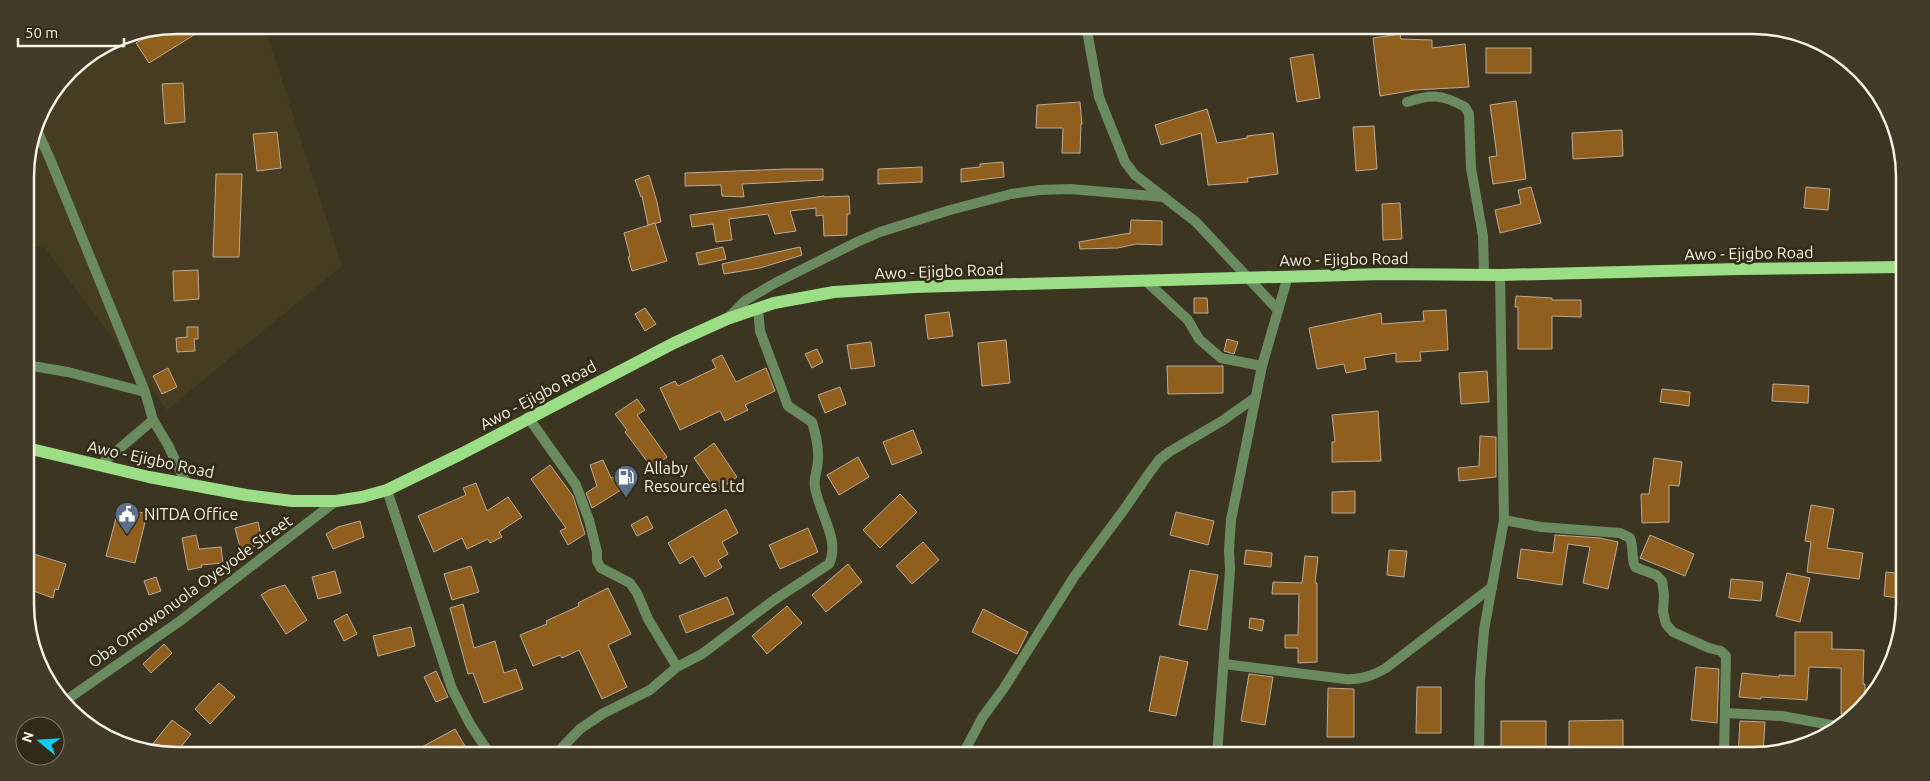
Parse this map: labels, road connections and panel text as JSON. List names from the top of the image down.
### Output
{
  "streets": {
    "main road": ["Awo - Ejigbo Road"],
    "street": ["Oba Omowonuola Oyeyode Street"]
  },
  "crossings": [
    ["Awo - Ejigbo Road", "Oba Omowonuola Oyeyode Street"]
  ],
  "places": {
    "fuel station": ["Allaby Resources Ltd"],
    "public building": ["NITDA Office"]
  },
  "scale_bar": "50 m",
  "north": "left"
}
